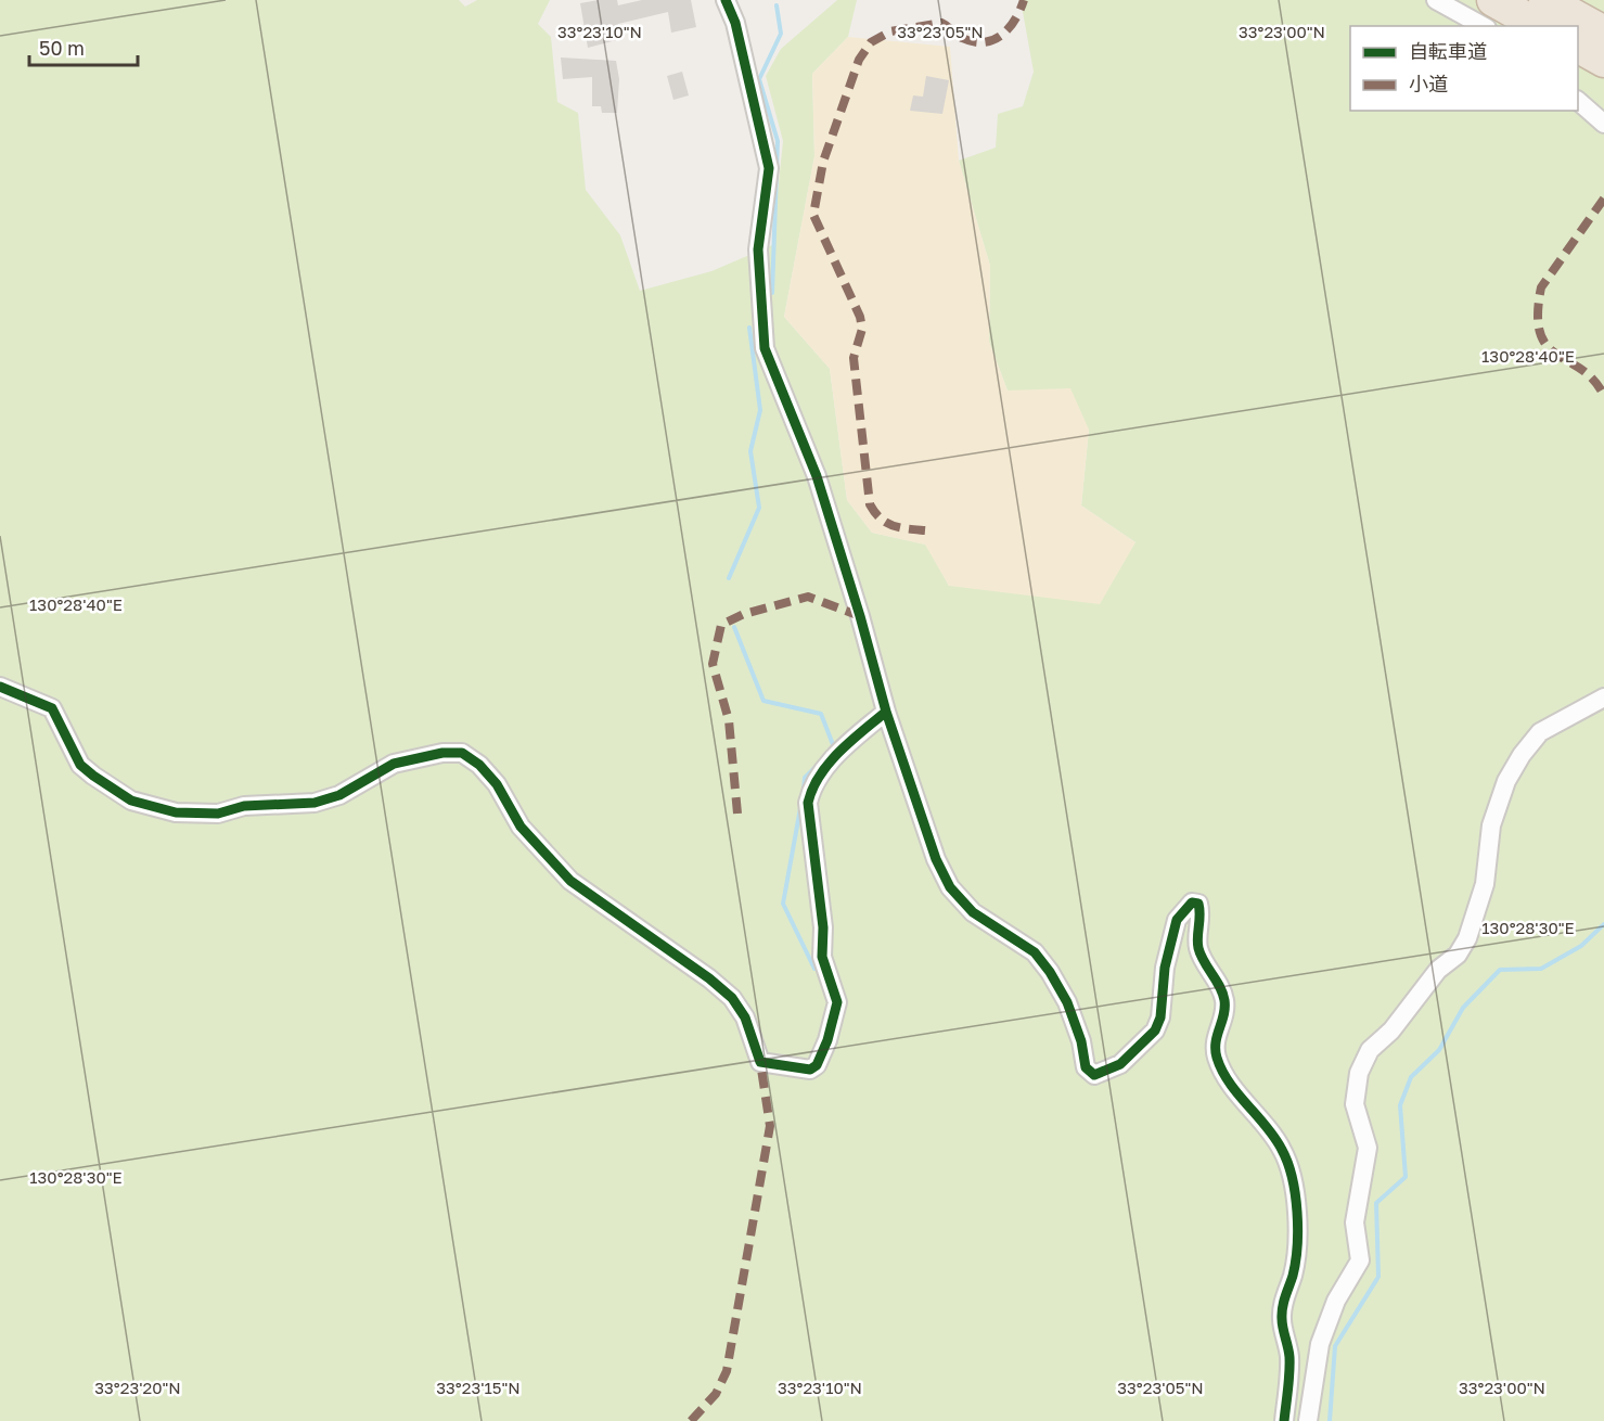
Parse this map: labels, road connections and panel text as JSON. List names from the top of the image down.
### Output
{
  "legend": ["自転車道", "小道"],
  "scale_bar": "50 m",
  "coordinates": [
    "33°23'10\"N",
    "33°23'05\"N",
    "33°23'00\"N",
    "130°28'40\"E",
    "130°28'30\"E",
    "33°23'20\"N",
    "33°23'15\"N"
  ]
}
